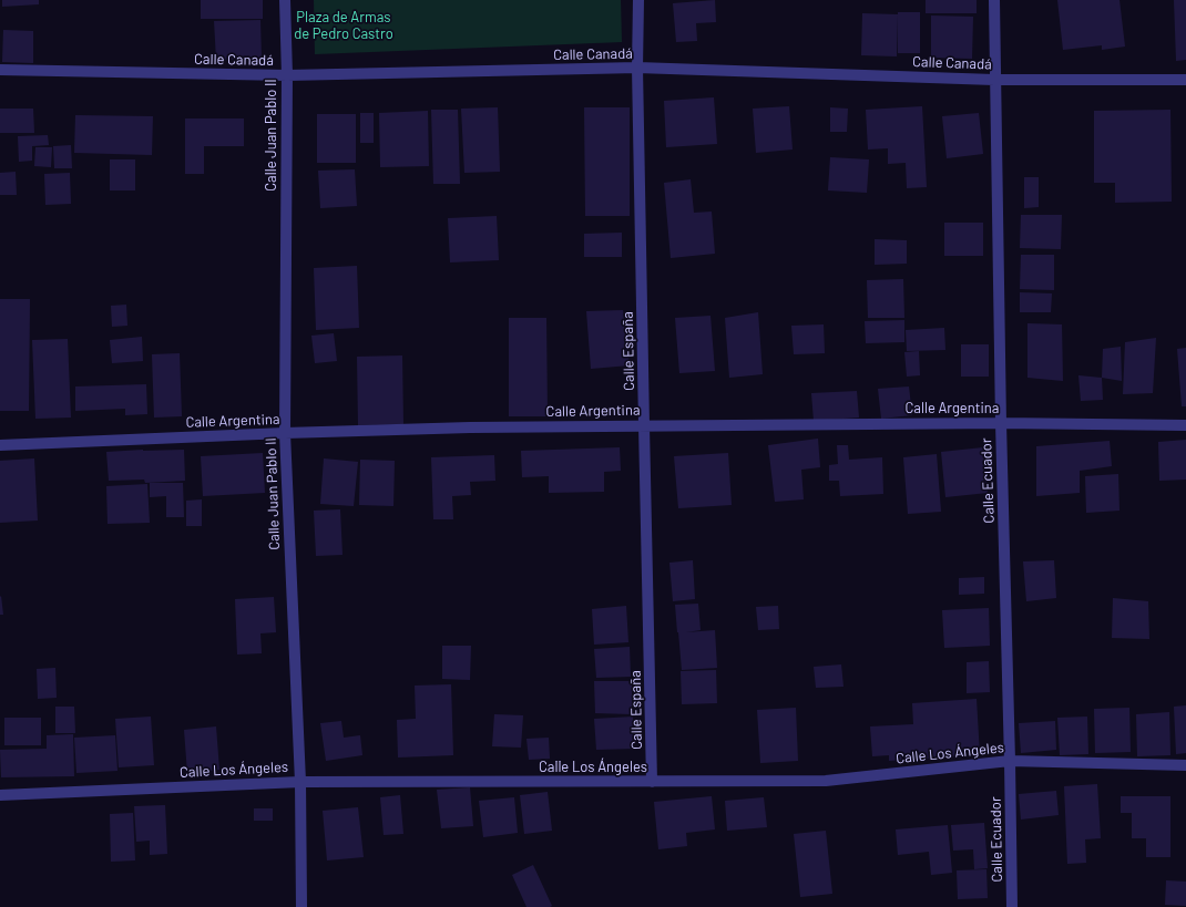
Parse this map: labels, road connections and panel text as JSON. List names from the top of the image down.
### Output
{
  "streets": {
    "street": [
      "Calle Canadá",
      "Calle Juan Pablo II",
      "Calle España",
      "Calle Argentina",
      "Calle Ecuador",
      "Calle Los Ángeles"
    ]
  },
  "crossings": [
    ["Calle Canadá", "Calle Juan Pablo II"],
    ["Calle Canadá", "Calle España"],
    ["Calle Canadá", "Calle Ecuador"],
    ["Calle Juan Pablo II", "Calle Argentina"],
    ["Calle Juan Pablo II", "Calle Los Ángeles"],
    ["Calle España", "Calle Argentina"],
    ["Calle España", "Calle Los Ángeles"],
    ["Calle Argentina", "Calle Ecuador"],
    ["Calle Ecuador", "Calle Los Ángeles"]
  ],
  "parks": ["Plaza de Armas de Pedro Castro"]
}
